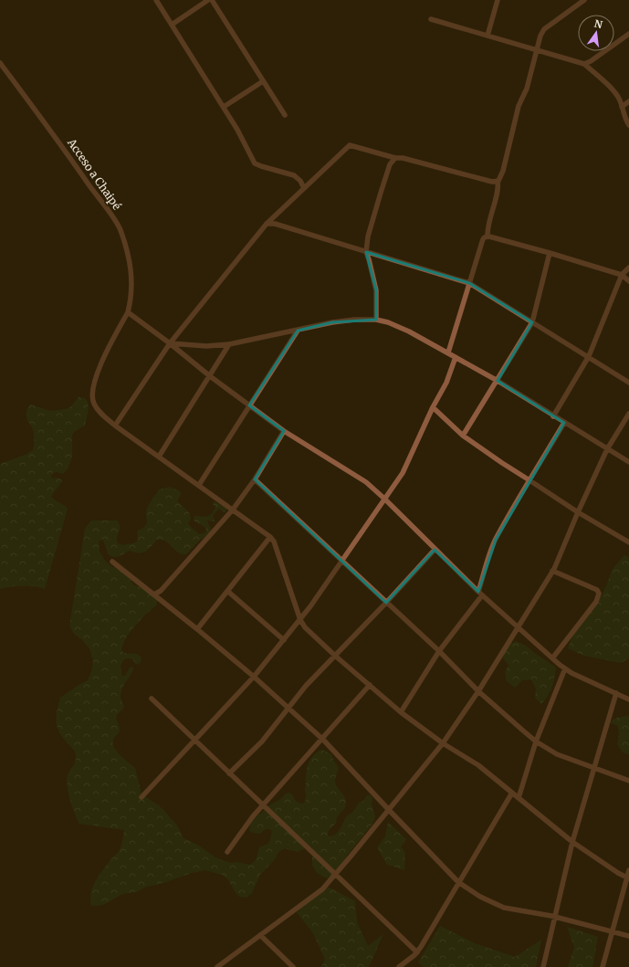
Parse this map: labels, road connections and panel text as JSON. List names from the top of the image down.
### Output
{
  "streets": {
    "street": ["Acceso a Chaipé"]
  },
  "north": "top"
}
